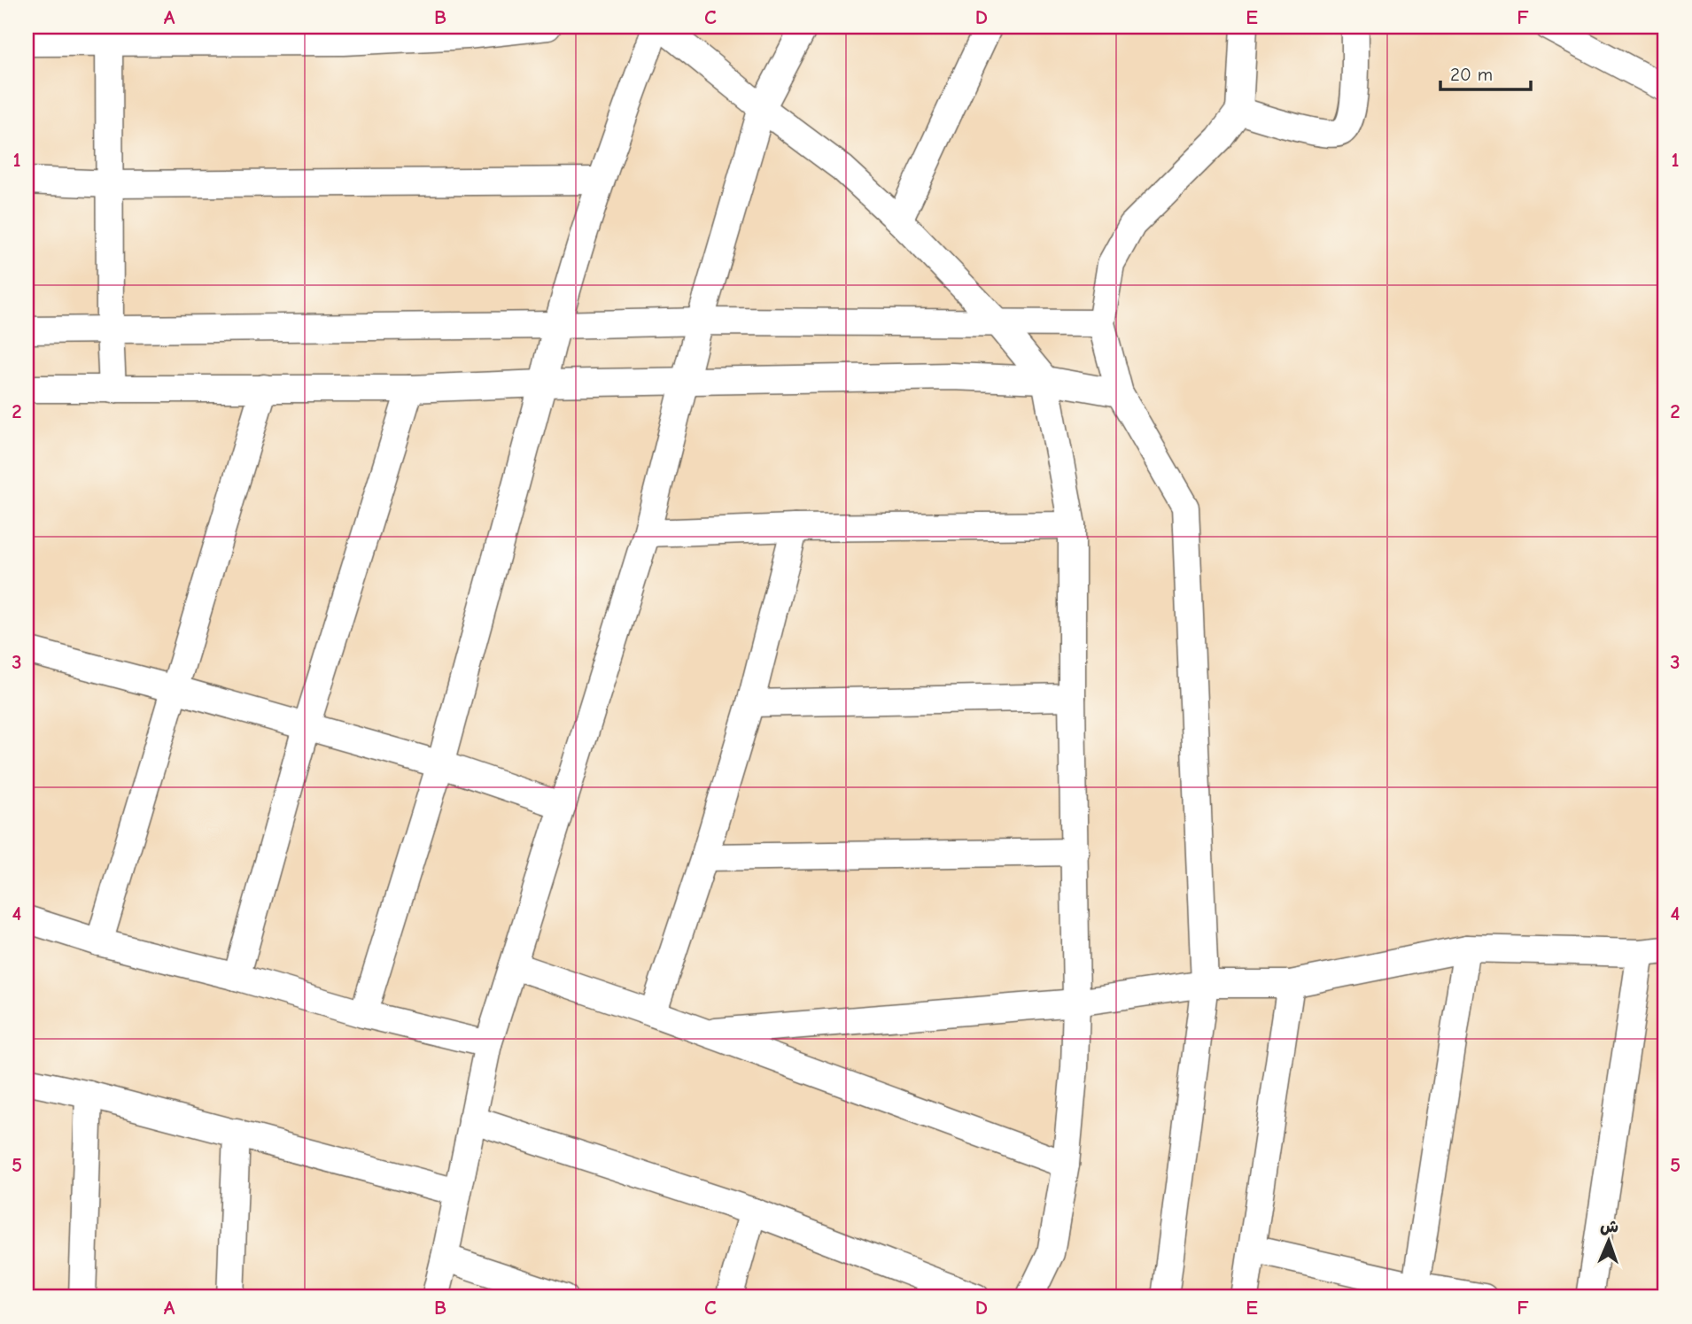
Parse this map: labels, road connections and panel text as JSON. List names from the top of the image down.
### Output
{
  "scale_bar": "20 m",
  "north": "top",
  "grid": {
    "columns": [
      "A",
      "B",
      "C",
      "D",
      "E",
      "F"
    ],
    "rows": [
      "1",
      "2",
      "3",
      "4",
      "5"
    ]
  }
}
